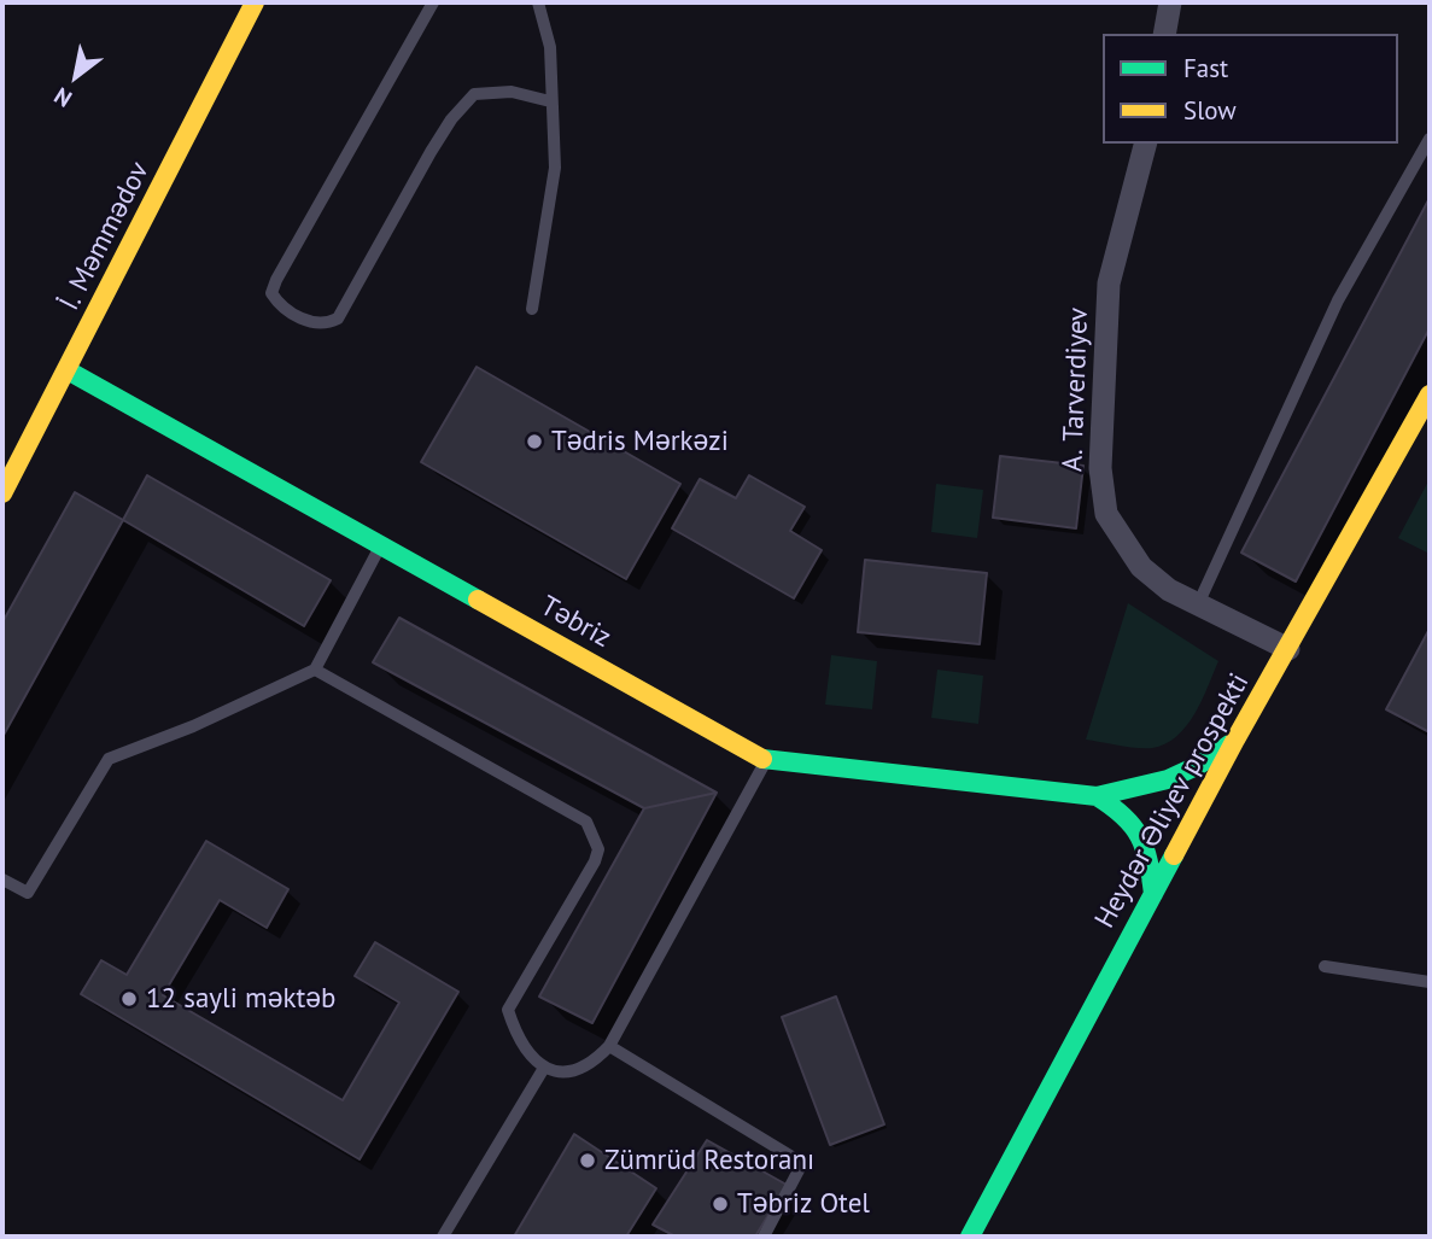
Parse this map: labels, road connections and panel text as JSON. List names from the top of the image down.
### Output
{
  "streets": {
    "main road": ["İ. Məmmədov", "Təbriz", "Heydər Əliyev prospekti"],
    "street": ["A. Tarverdiyev"]
  },
  "crossings": [
    ["İ. Məmmədov", "Təbriz"],
    ["A. Tarverdiyev", "Heydər Əliyev prospekti"]
  ],
  "places": [
    "Tədris Mərkəzi",
    "12 sayli məktəb",
    "Zümrüd Restoranı",
    "Təbriz Otel"
  ],
  "legend": ["Fast", "Slow"],
  "north": "bottom left"
}
